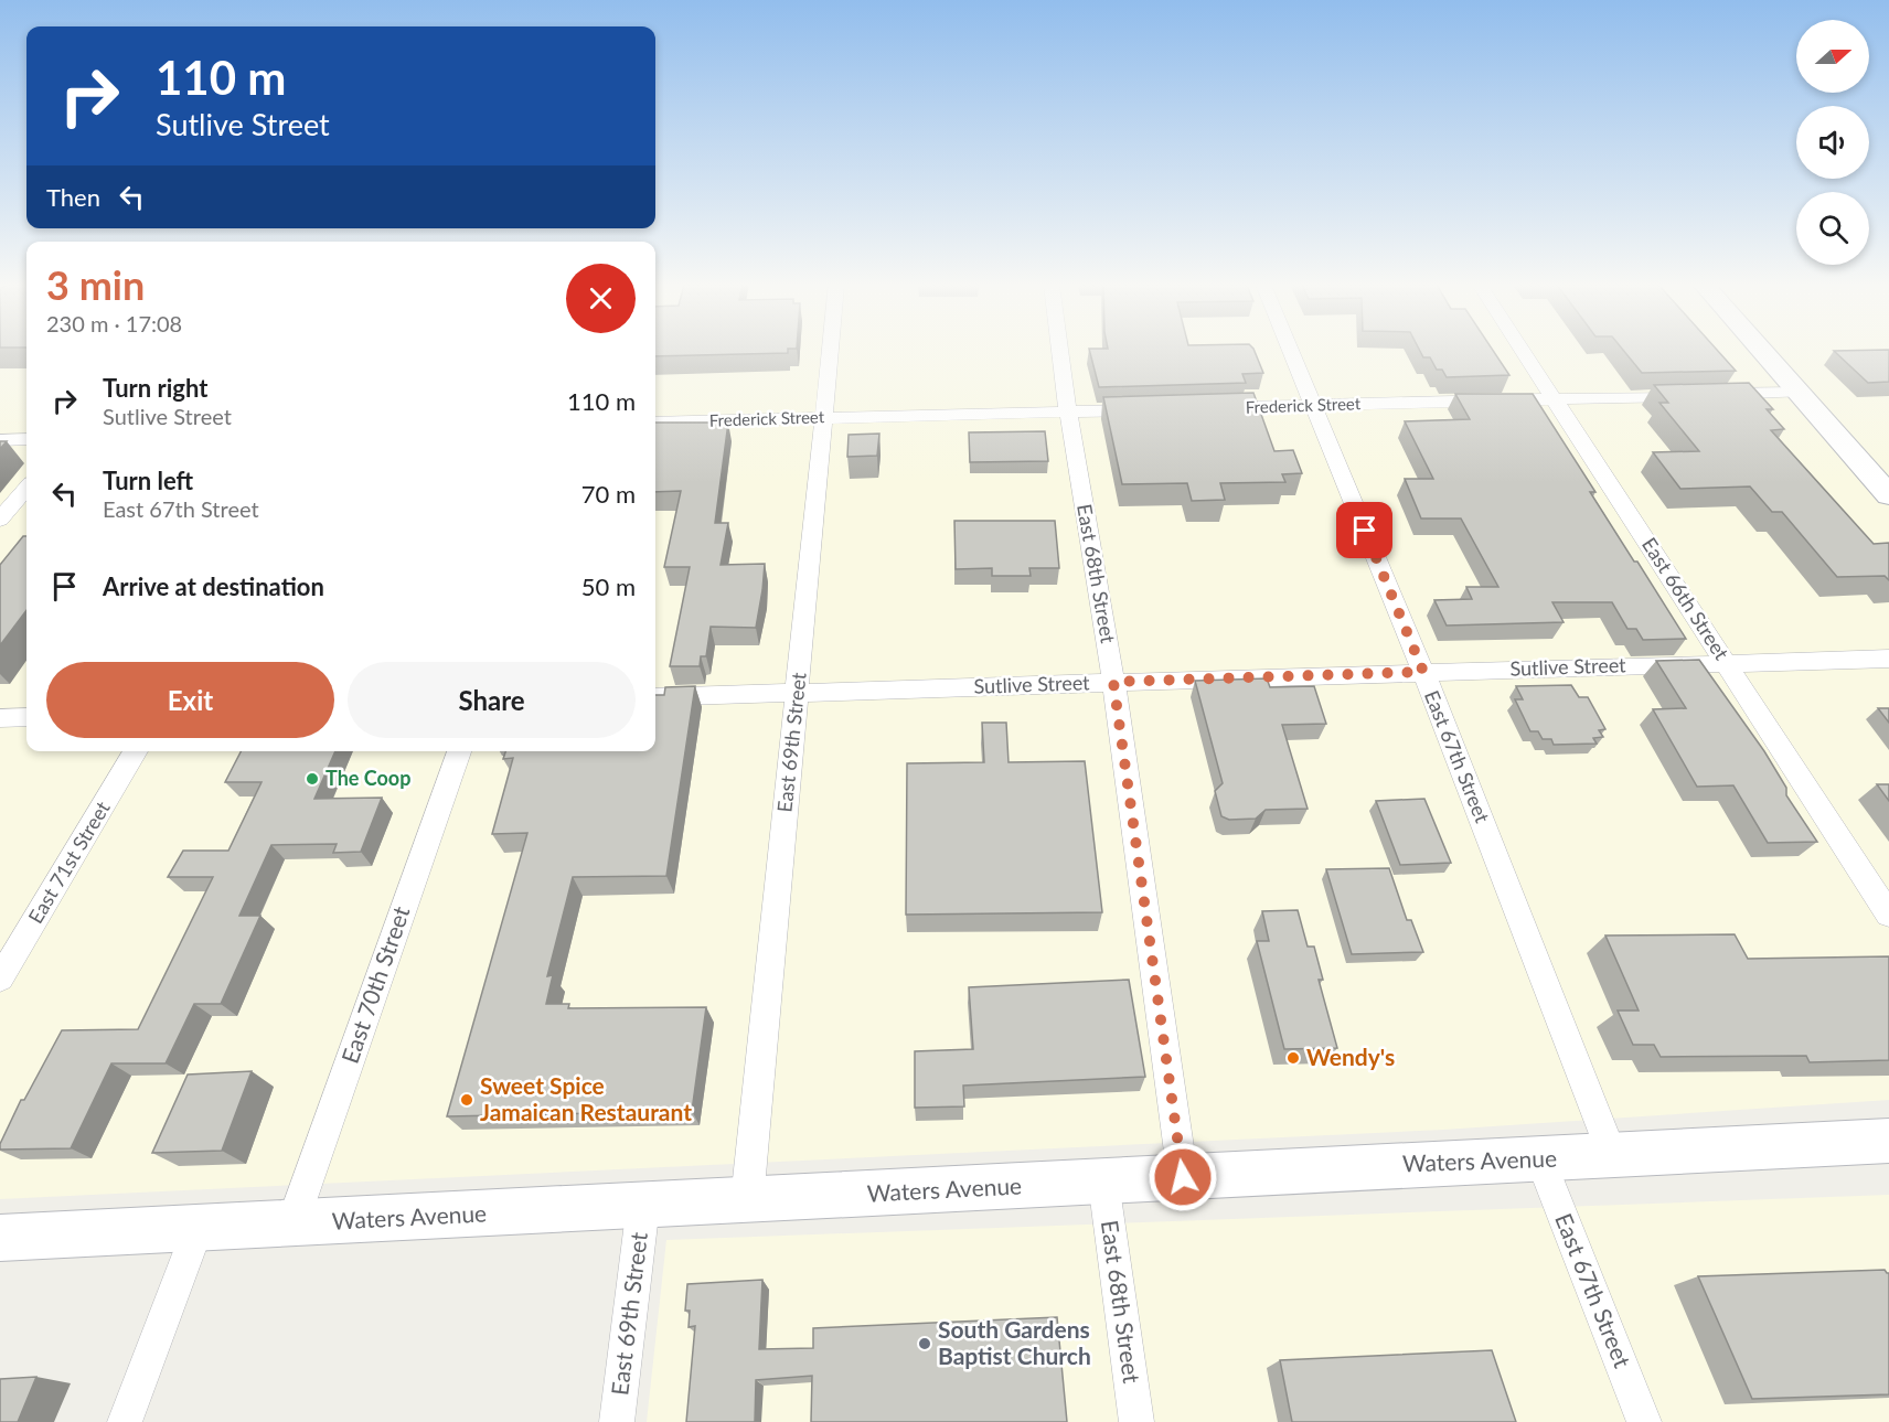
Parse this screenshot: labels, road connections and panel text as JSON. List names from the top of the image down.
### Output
{
  "streets": {
    "main road": ["Waters Avenue"],
    "street": [
      "Frederick Street",
      "East 68th Street",
      "East 66th Street",
      "Sutlive Street",
      "East 69th Street",
      "East 67th Street",
      "East 71st Street",
      "East 70th Street"
    ]
  },
  "crossings": [
    ["Frederick Street", "East 68th Street"],
    ["Frederick Street", "East 66th Street"],
    ["Frederick Street", "East 69th Street"],
    ["Frederick Street", "East 67th Street"],
    ["East 68th Street", "Sutlive Street"],
    ["East 68th Street", "Waters Avenue"],
    ["East 66th Street", "Sutlive Street"],
    ["Sutlive Street", "East 69th Street"],
    ["Sutlive Street", "East 67th Street"],
    ["East 69th Street", "Waters Avenue"],
    ["East 67th Street", "Waters Avenue"],
    ["East 70th Street", "Waters Avenue"]
  ],
  "places": [
    "The Coop",
    "Wendy's",
    "Sweet Spice Jamaican Restaurant",
    "South Gardens Baptist Church"
  ],
  "north": "right",
  "page": {
    "turn": ["110 m", "Sutlive Street"],
    "then": "Then",
    "heading": ["3 min", "230 m · 17:08"],
    "list": [
      {
        "name": "Turn right",
        "note": "Sutlive Street",
        "value": "110 m"
      },
      {
        "name": "Turn left",
        "note": "East 67th Street",
        "value": "70 m"
      },
      {
        "name": "Arrive at destination",
        "value": "50 m"
      }
    ],
    "buttons": ["Exit", "Share"]
  }
}
